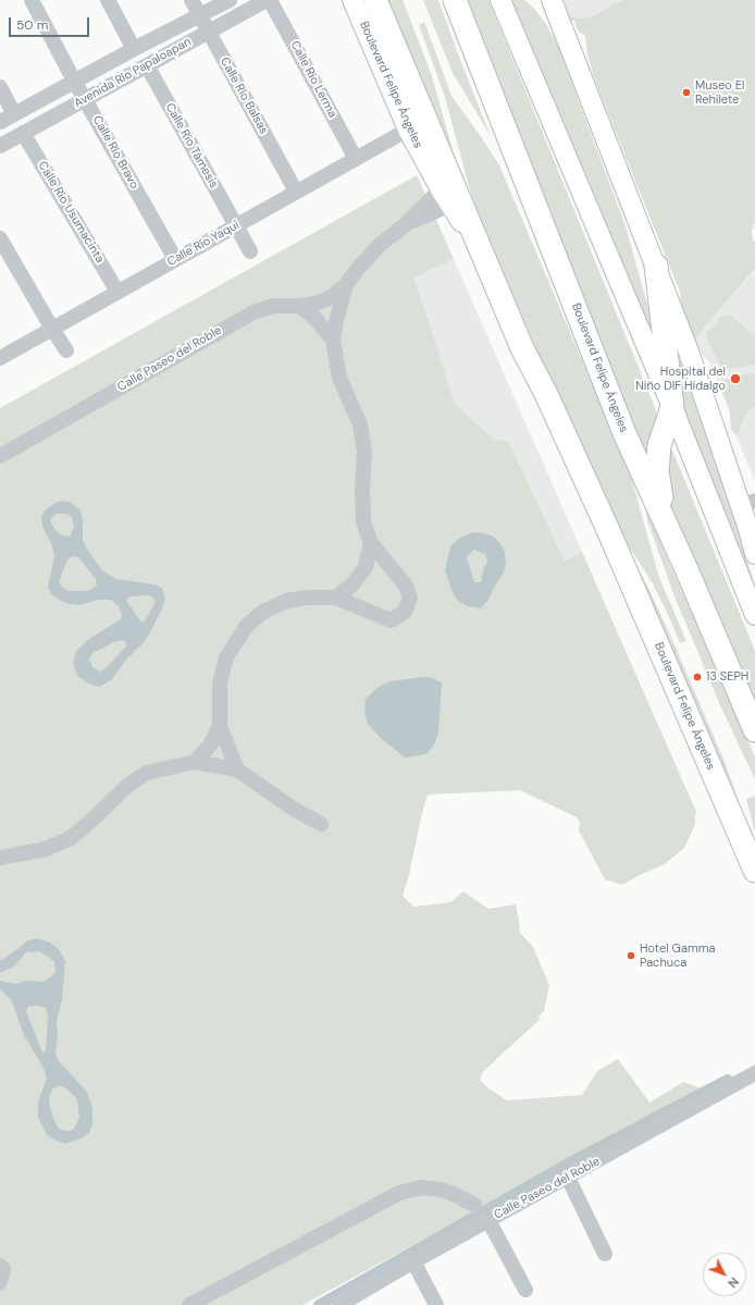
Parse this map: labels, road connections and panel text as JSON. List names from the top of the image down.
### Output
{
  "streets": {
    "highway": ["Boulevard Felipe Ángeles"],
    "street": [
      "Avenida Río Papaloapan",
      "Calle Río Lerma",
      "Calle Río Balsas",
      "Calle Río Támesis",
      "Calle Río Bravo",
      "Calle Río Usumacinta",
      "Calle Río Yaqui",
      "Calle Paseo del Roble"
    ]
  },
  "crossings": [
    ["Avenida Río Papaloapan", "Calle Río Balsas"],
    ["Avenida Río Papaloapan", "Calle Río Támesis"],
    ["Avenida Río Papaloapan", "Calle Río Bravo"],
    ["Avenida Río Papaloapan", "Calle Río Usumacinta"],
    ["Calle Río Lerma", "Calle Río Yaqui"],
    ["Boulevard Felipe Ángeles", "Calle Río Yaqui"],
    ["Calle Río Balsas", "Calle Río Yaqui"],
    ["Calle Río Támesis", "Calle Río Yaqui"],
    ["Calle Río Bravo", "Calle Río Yaqui"],
    ["Calle Río Usumacinta", "Calle Río Yaqui"]
  ],
  "places": [
    "Museo El Rehilete",
    "Hospital del Niño DIF Hidalgo",
    "13 SEPH",
    "Hotel Gamma Pachuca"
  ],
  "scale_bar": "50 m",
  "north": "bottom right"
}
